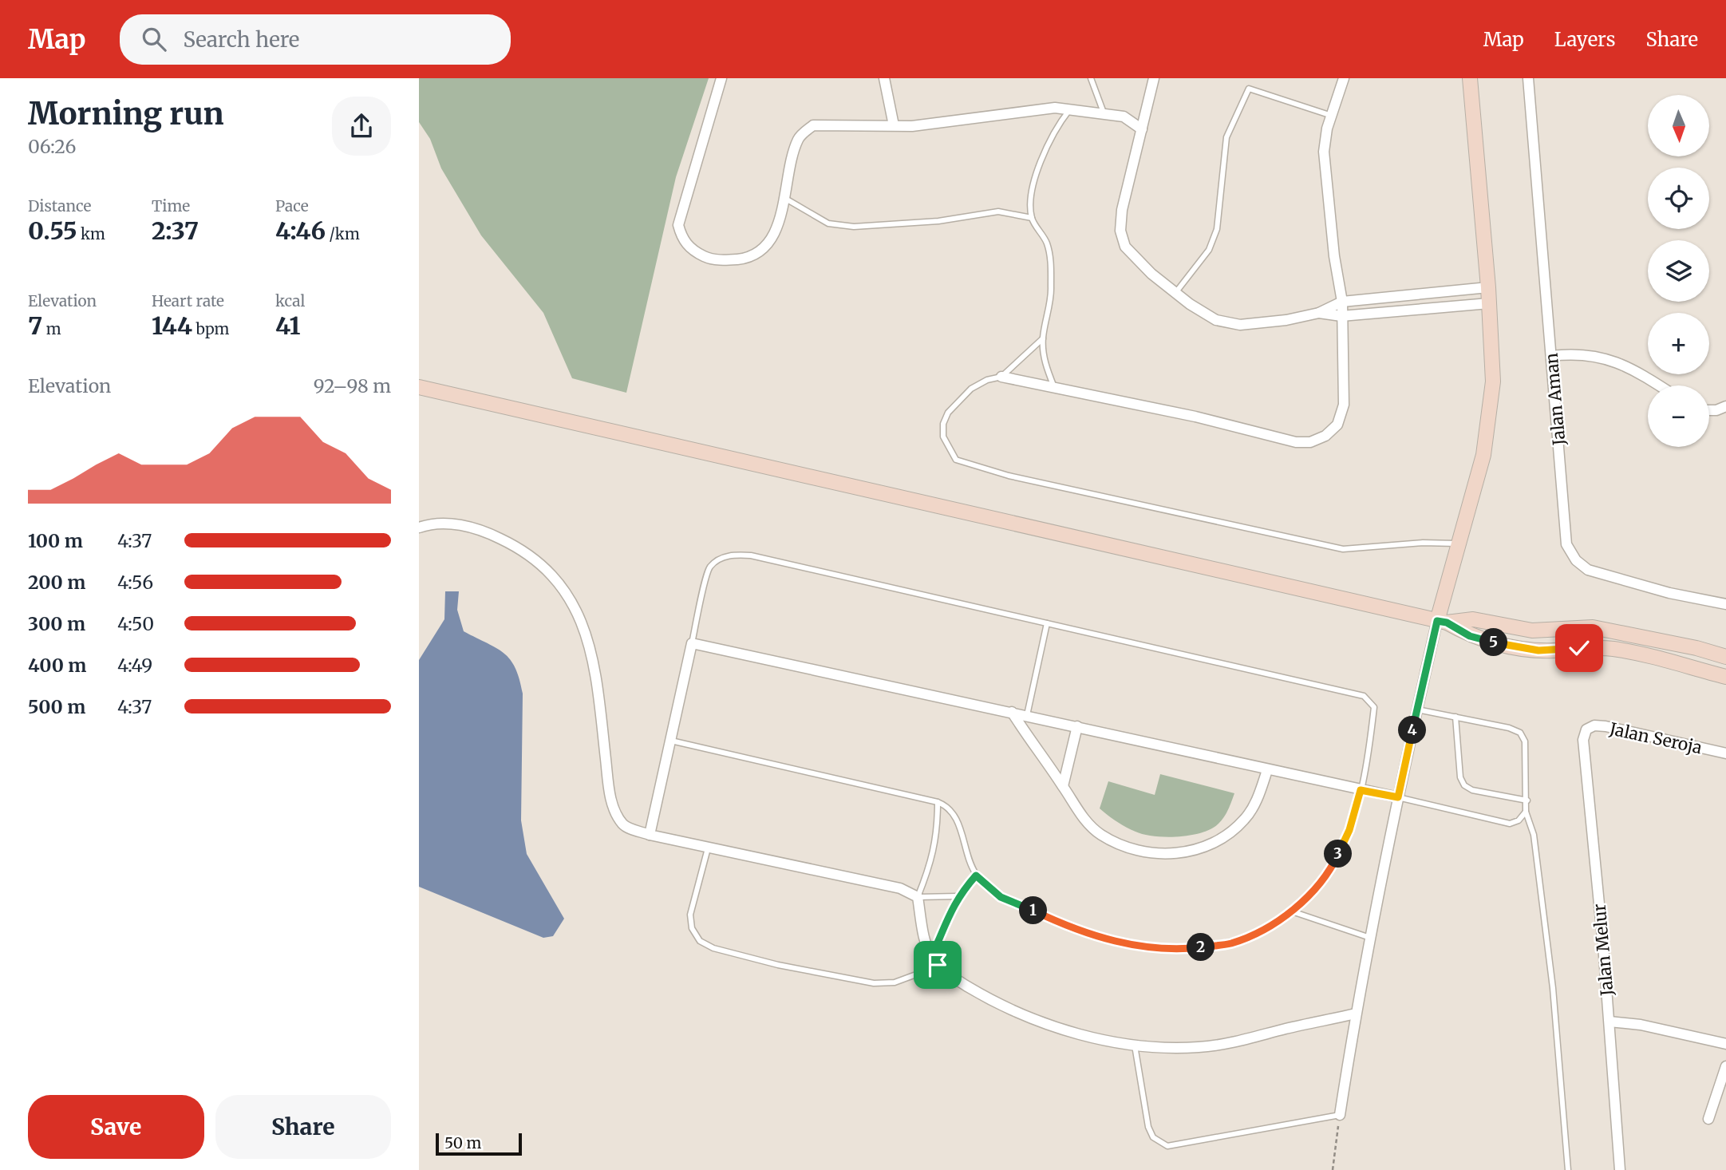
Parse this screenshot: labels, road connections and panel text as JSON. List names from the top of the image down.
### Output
{
  "streets": {
    "street": ["Jalan Aman", "Jalan Seroja", "Jalan Melur"]
  },
  "crossings": [
    ["Jalan Seroja", "Jalan Melur"]
  ],
  "scale_bar": "50 m",
  "north": "bottom",
  "page": {
    "header": "Map",
    "search": "Search here",
    "nav": ["Map", "Layers", "Share"],
    "heading": ["Morning run", "06:26"],
    "map_buttons": ["+", "−"],
    "stats": [
      ["Distance", "0.55 km"],
      ["Time", "2:37"],
      ["Pace", "4:46 /km"],
      ["Elevation", "7 m"],
      ["Heart rate", "144 bpm"],
      ["kcal", "41"]
    ],
    "chart": ["Elevation", "92–98 m"],
    "list": [
      {
        "name": "100 m",
        "note": "4:37"
      },
      {
        "name": "200 m",
        "note": "4:56"
      },
      {
        "name": "300 m",
        "note": "4:50"
      },
      {
        "name": "400 m",
        "note": "4:49"
      },
      {
        "name": "500 m",
        "note": "4:37"
      }
    ],
    "pins": [
      "5",
      "4",
      "3",
      "1",
      "2"
    ],
    "buttons": ["Save", "Share"],
    "scale": "50 m"
  }
}
